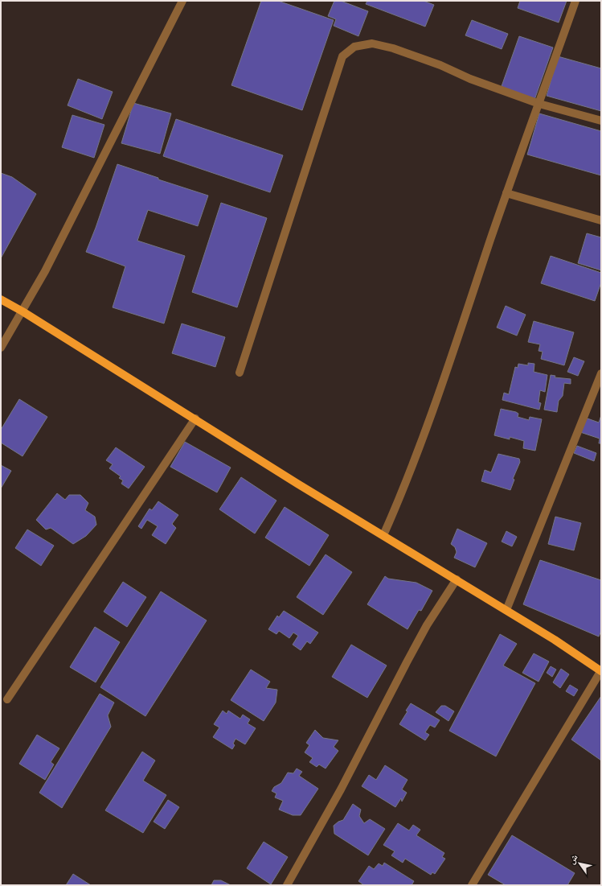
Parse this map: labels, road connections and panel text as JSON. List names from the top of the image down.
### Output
{
  "north": "top left"
}
